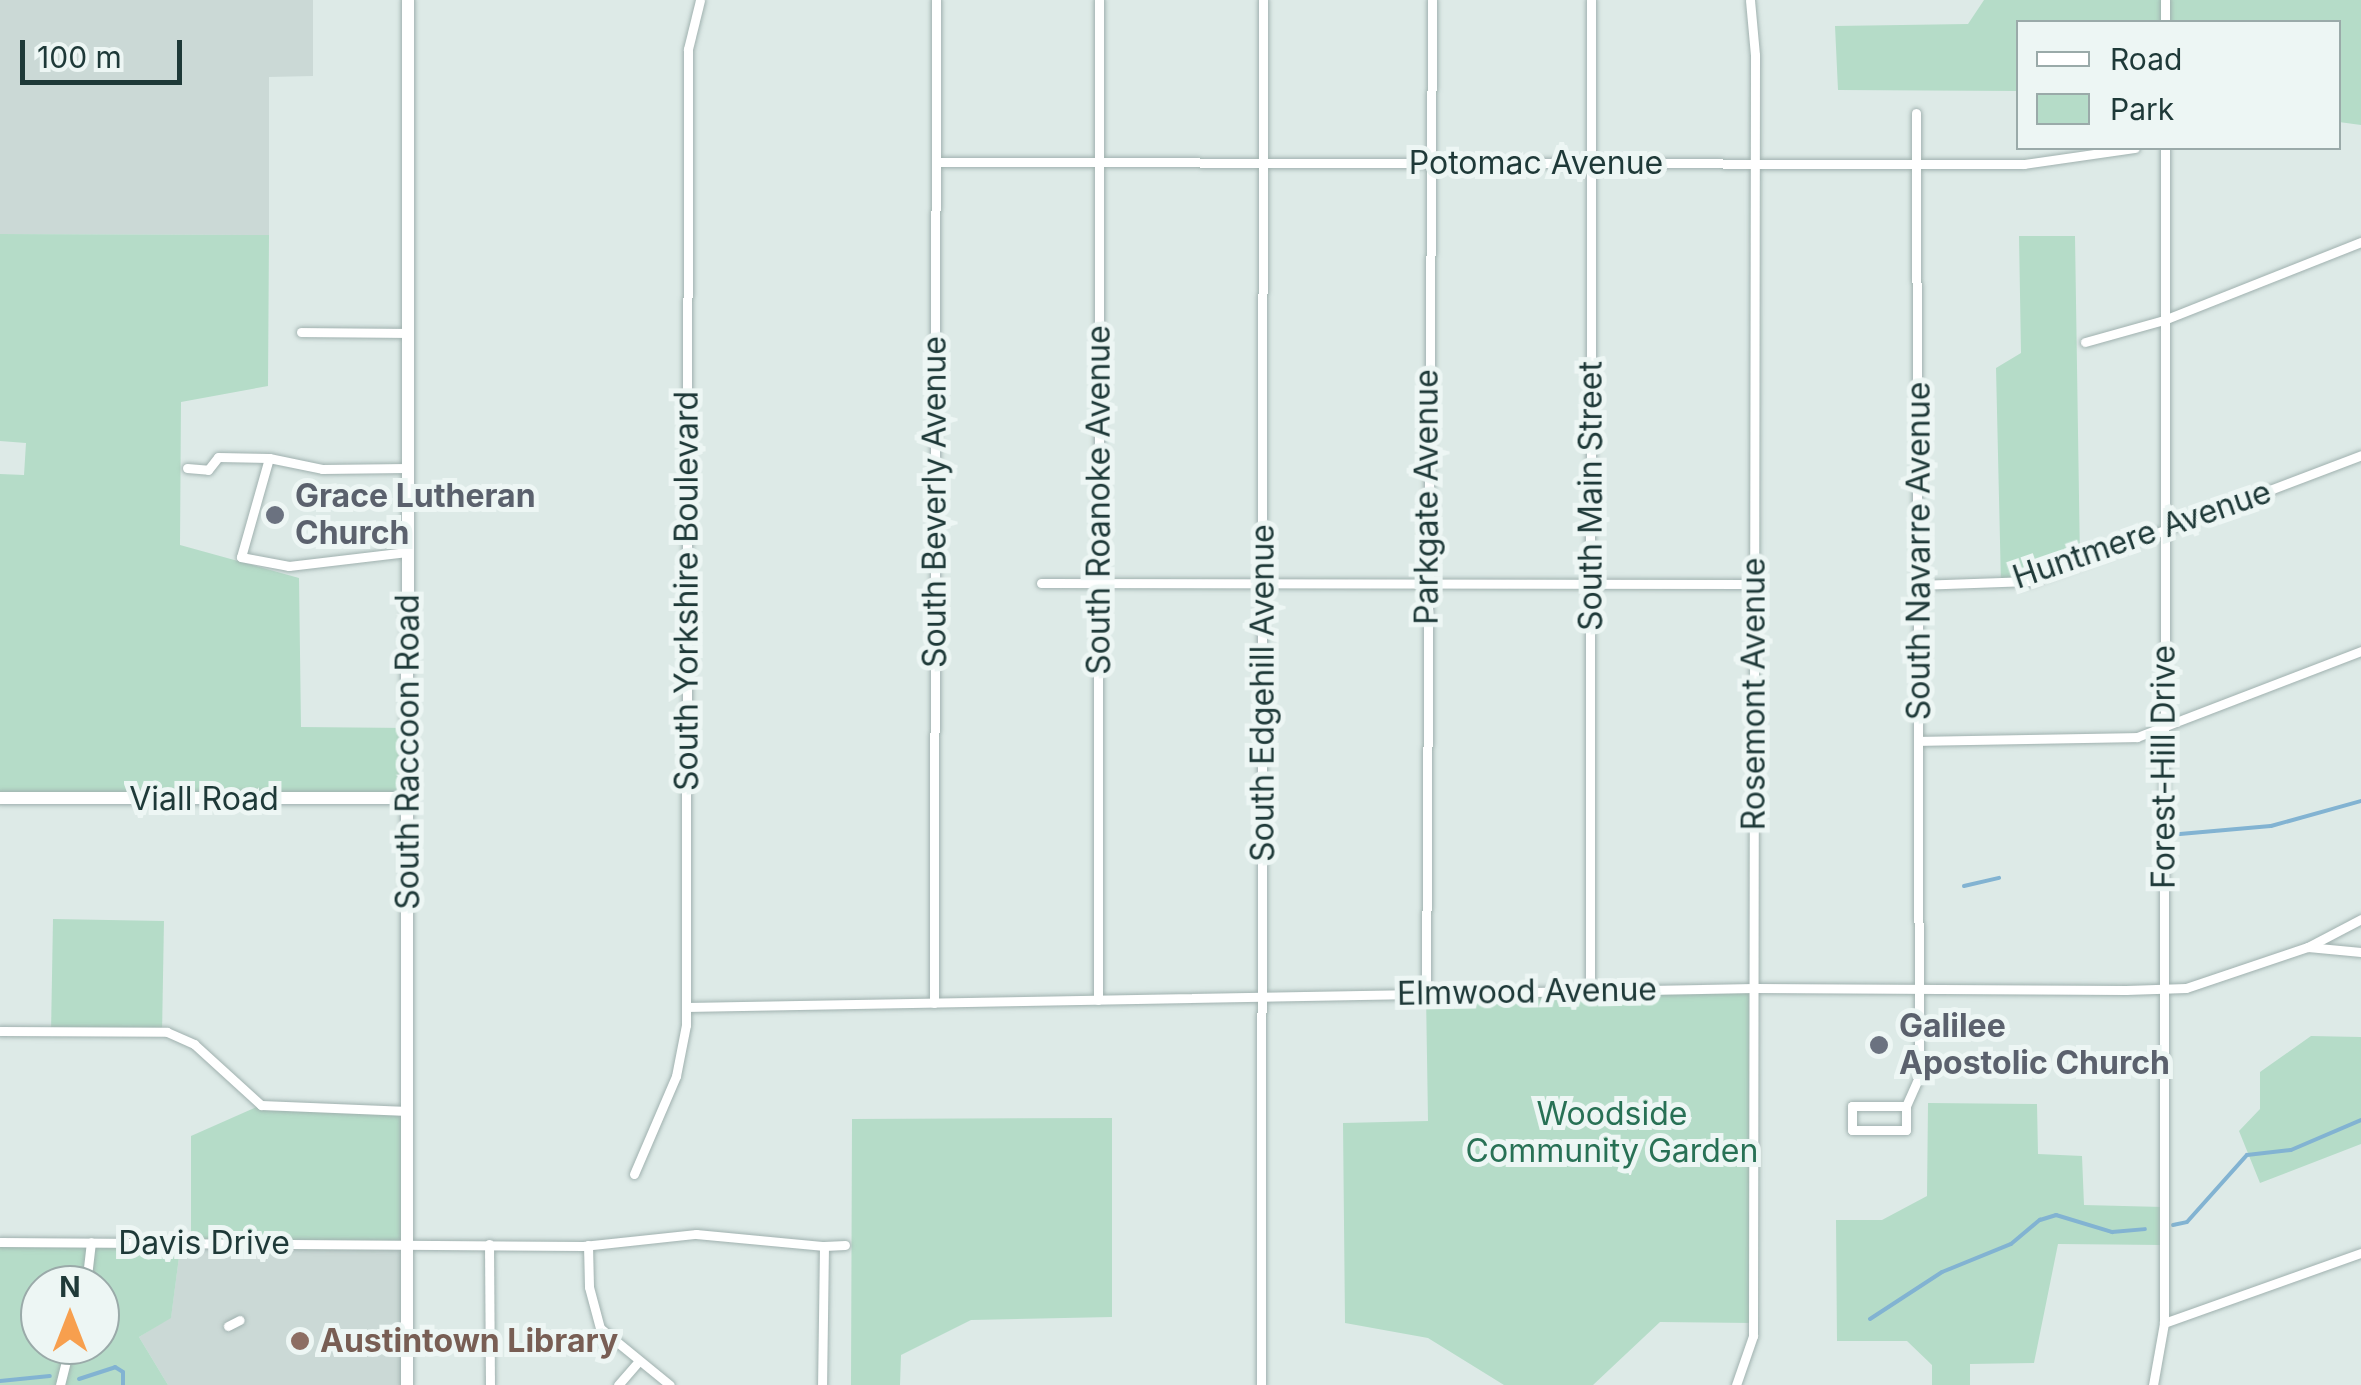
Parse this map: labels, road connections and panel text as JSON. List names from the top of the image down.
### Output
{
  "streets": {
    "street": [
      "Potomac Avenue",
      "South Main Street",
      "Parkgate Avenue",
      "South Roanoke Avenue",
      "South Beverly Avenue",
      "Huntmere Avenue",
      "South Navarre Avenue",
      "South Yorkshire Boulevard",
      "South Edgehill Avenue",
      "Rosemont Avenue",
      "South Raccoon Road",
      "Forest-Hill Drive",
      "Viall Road",
      "Elmwood Avenue",
      "Davis Drive"
    ]
  },
  "crossings": [
    ["Potomac Avenue", "South Main Street"],
    ["Potomac Avenue", "Parkgate Avenue"],
    ["Potomac Avenue", "South Roanoke Avenue"],
    ["Potomac Avenue", "South Beverly Avenue"],
    ["Potomac Avenue", "South Navarre Avenue"],
    ["Potomac Avenue", "South Edgehill Avenue"],
    ["Potomac Avenue", "Rosemont Avenue"],
    ["South Main Street", "Elmwood Avenue"],
    ["Parkgate Avenue", "Elmwood Avenue"],
    ["South Roanoke Avenue", "Elmwood Avenue"],
    ["South Beverly Avenue", "Elmwood Avenue"],
    ["Huntmere Avenue", "South Navarre Avenue"],
    ["Huntmere Avenue", "Forest-Hill Drive"],
    ["South Navarre Avenue", "Elmwood Avenue"],
    ["South Yorkshire Boulevard", "Elmwood Avenue"],
    ["South Edgehill Avenue", "Elmwood Avenue"],
    ["Rosemont Avenue", "Elmwood Avenue"],
    ["South Raccoon Road", "Viall Road"],
    ["South Raccoon Road", "Davis Drive"],
    ["Forest-Hill Drive", "Elmwood Avenue"]
  ],
  "parks": ["Woodside Community Garden"],
  "places": ["Grace Lutheran Church", "Galilee Apostolic Church", "Austintown Library"],
  "legend": ["Road", "Park"],
  "scale_bar": "100 m",
  "north": "top"
}
